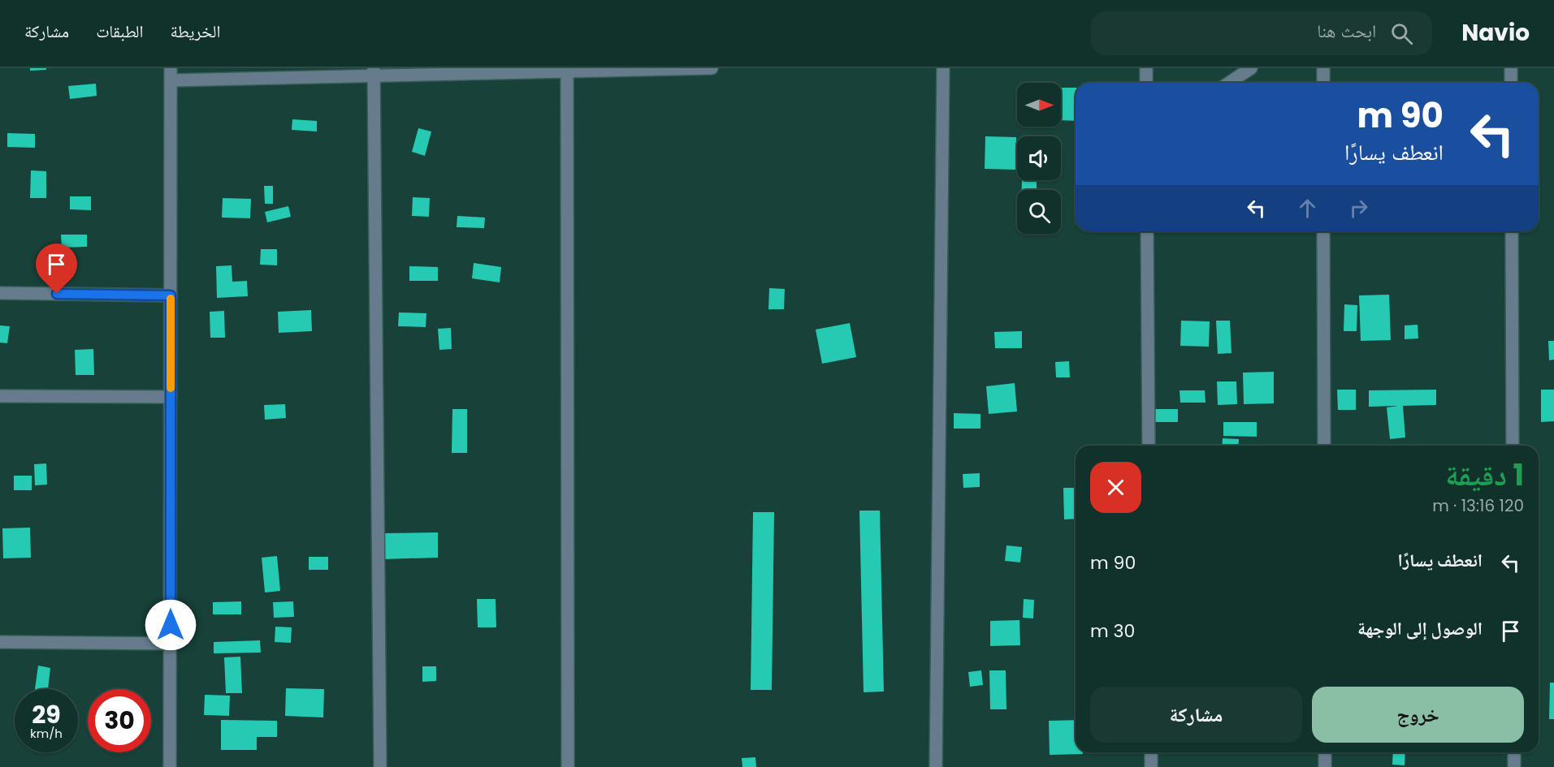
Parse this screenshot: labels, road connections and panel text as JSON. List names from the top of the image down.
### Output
{
  "north": "right",
  "page": {
    "header": "Navio",
    "search": "ابحث هنا",
    "nav": ["الخريطة", "الطبقات", "مشاركة"],
    "turn": ["90 m", "انعطف يسارًا"],
    "heading": ["1 دقيقة", "120 m · 13:16"],
    "list": [
      {
        "name": "انعطف يسارًا",
        "value": "90 m"
      },
      {
        "name": "الوصول إلى الوجهة",
        "value": "30 m"
      }
    ],
    "buttons": ["خروج", "مشاركة"],
    "speed": "29 km/h",
    "limit": "30"
  }
}
